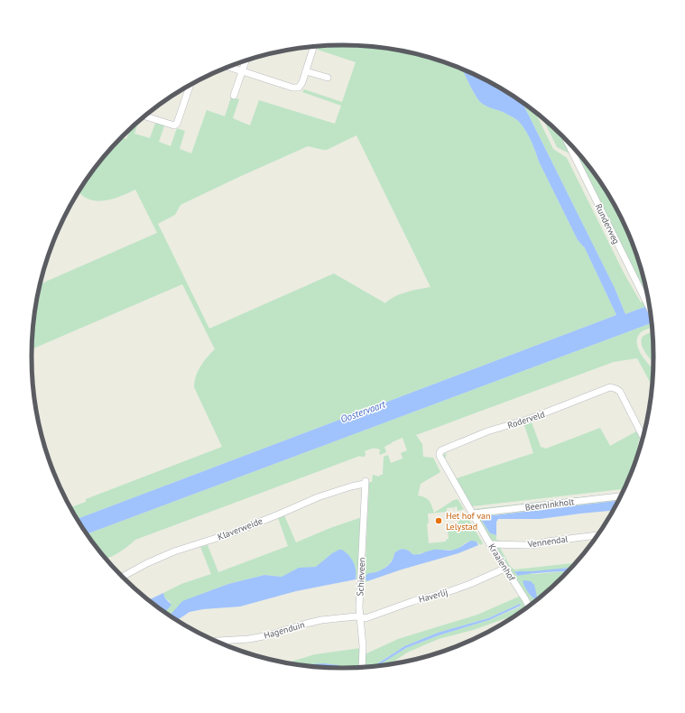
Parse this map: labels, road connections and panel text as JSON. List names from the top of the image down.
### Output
{
  "streets": {
    "street": [
      "Runderweg",
      "Roderveld",
      "Beerninkholt",
      "Klaverweide",
      "Vennendal",
      "Kraaienhof",
      "Schieveen",
      "Haverlij",
      "Hagenduin"
    ]
  },
  "crossings": [
    ["Roderveld", "Beerninkholt"],
    ["Roderveld", "Kraaienhof"],
    ["Beerninkholt", "Kraaienhof"],
    ["Klaverweide", "Schieveen"],
    ["Vennendal", "Kraaienhof"],
    ["Kraaienhof", "Haverlij"],
    ["Schieveen", "Haverlij"],
    ["Schieveen", "Hagenduin"],
    ["Haverlij", "Hagenduin"]
  ],
  "water": ["Oostervaart"],
  "places": ["Het hof van Lelystad"]
}
